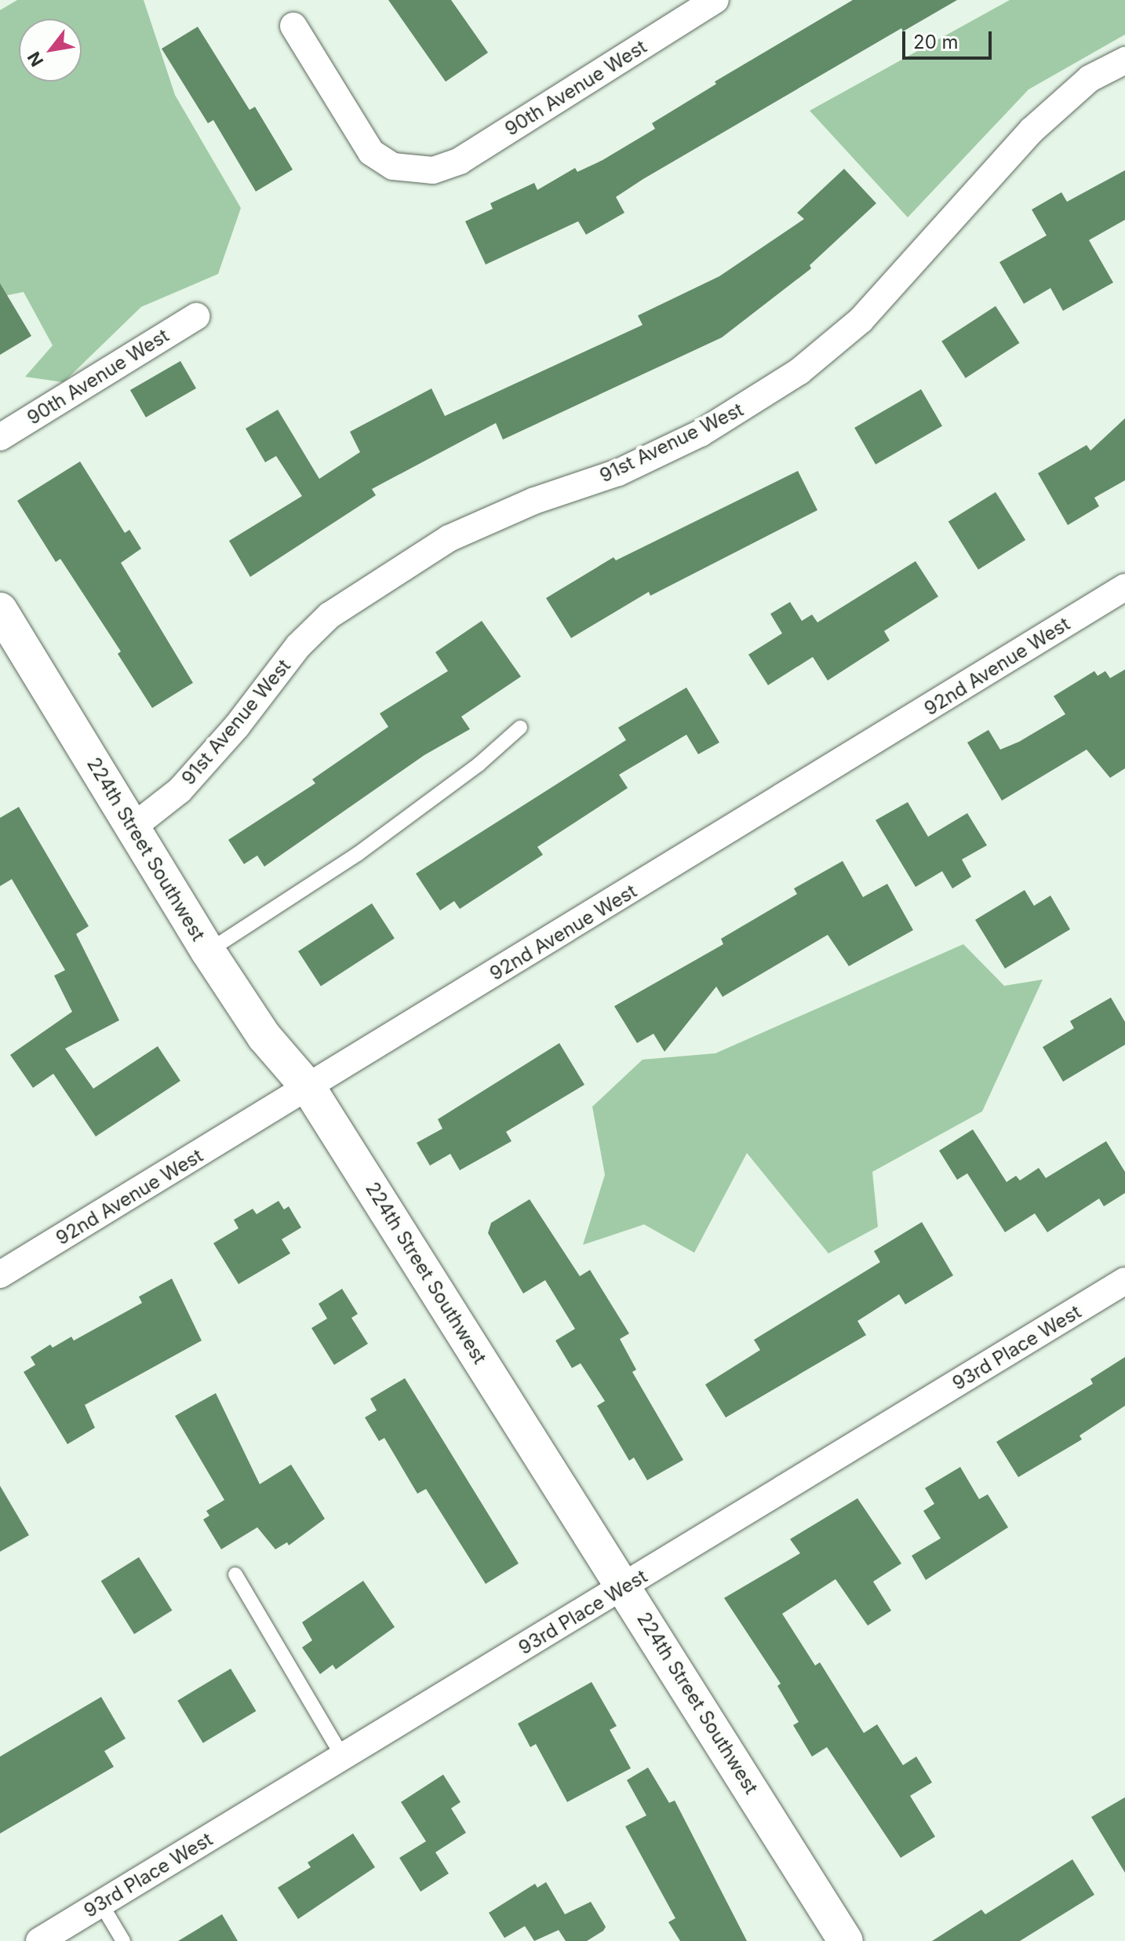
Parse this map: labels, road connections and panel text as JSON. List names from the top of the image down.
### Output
{
  "streets": {
    "street": [
      "90th Avenue West",
      "91st Avenue West",
      "92nd Avenue West",
      "224th Street Southwest",
      "93rd Place West"
    ]
  },
  "crossings": [
    ["91st Avenue West", "224th Street Southwest"],
    ["92nd Avenue West", "224th Street Southwest"],
    ["224th Street Southwest", "93rd Place West"]
  ],
  "scale_bar": "20 m",
  "north": "bottom left"
}
